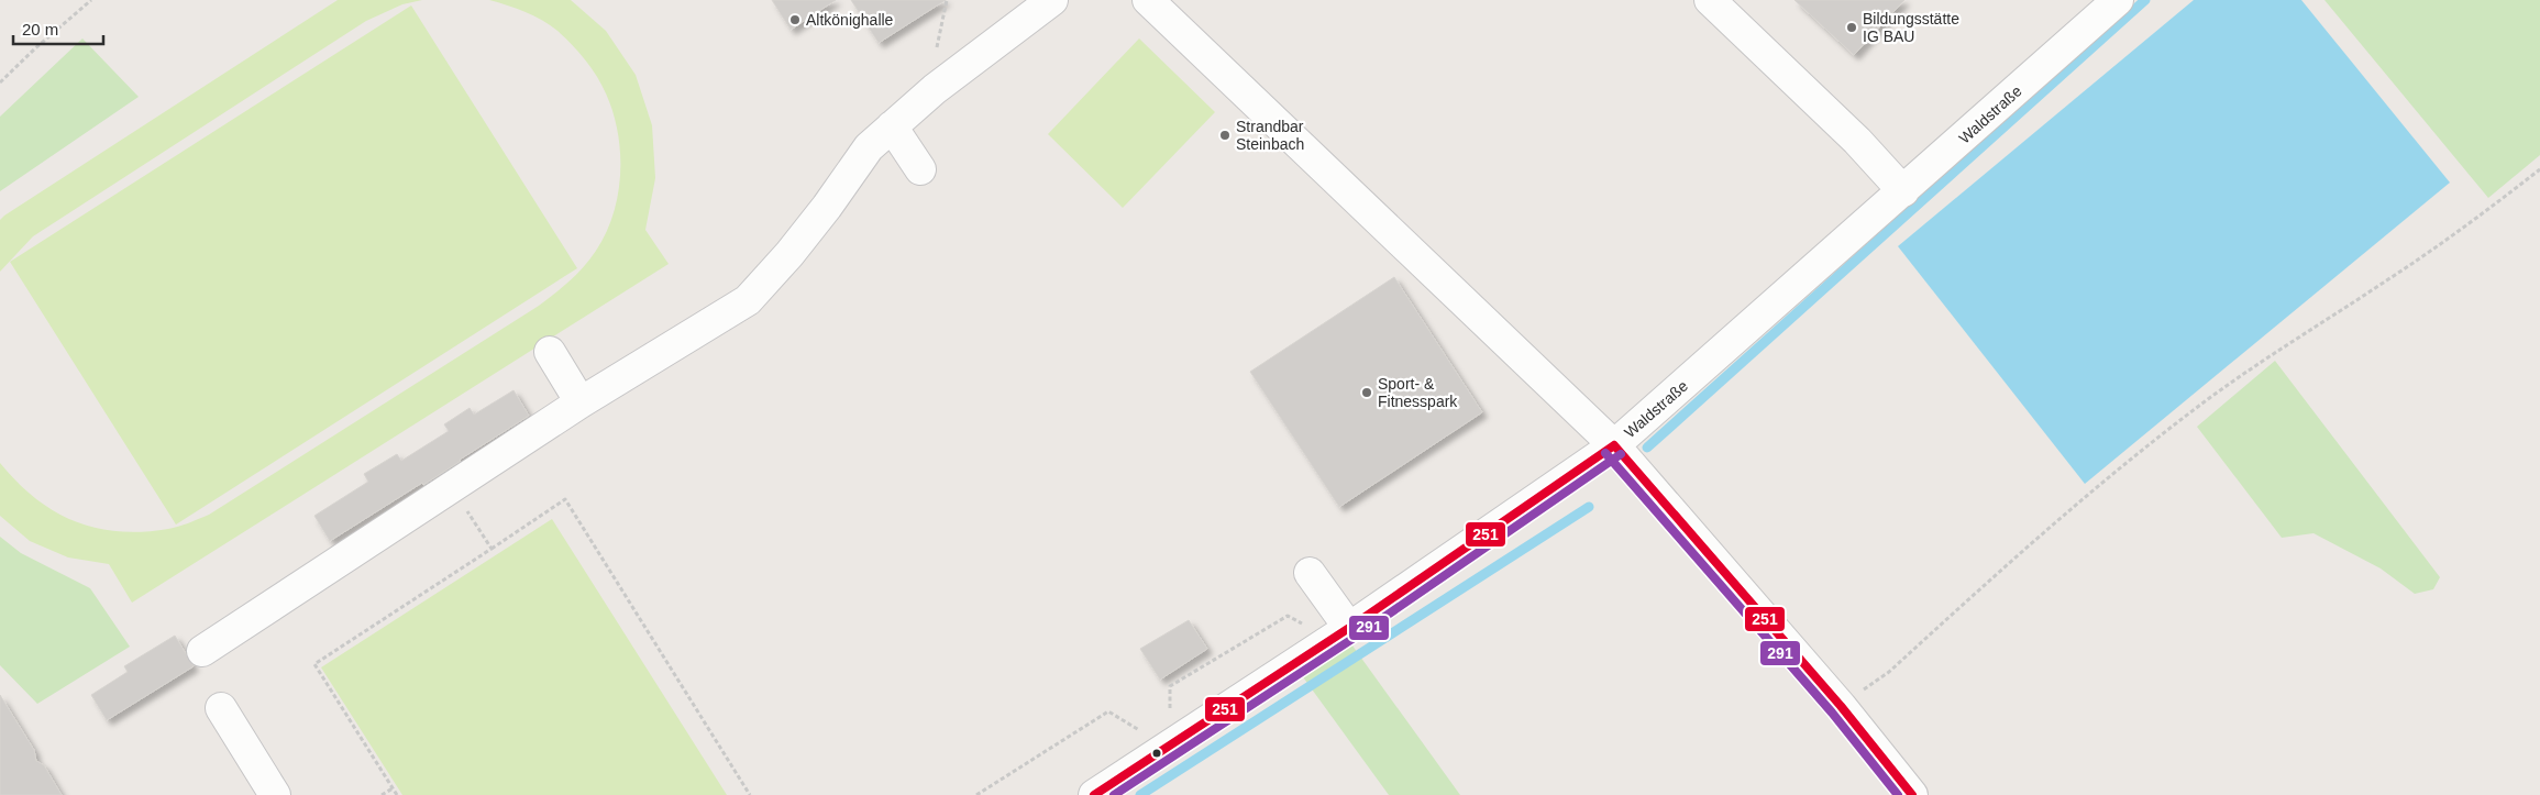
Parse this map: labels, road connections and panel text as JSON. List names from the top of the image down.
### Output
{
  "streets": {
    "street": ["Waldstraße"]
  },
  "places": [
    "Altkönighalle",
    "Bildungsstätte IG BAU",
    "Strandbar Steinbach",
    "Sport- & Fitnesspark"
  ],
  "lines": ["transit line 251", "transit line 291"],
  "scale_bar": "20 m"
}
